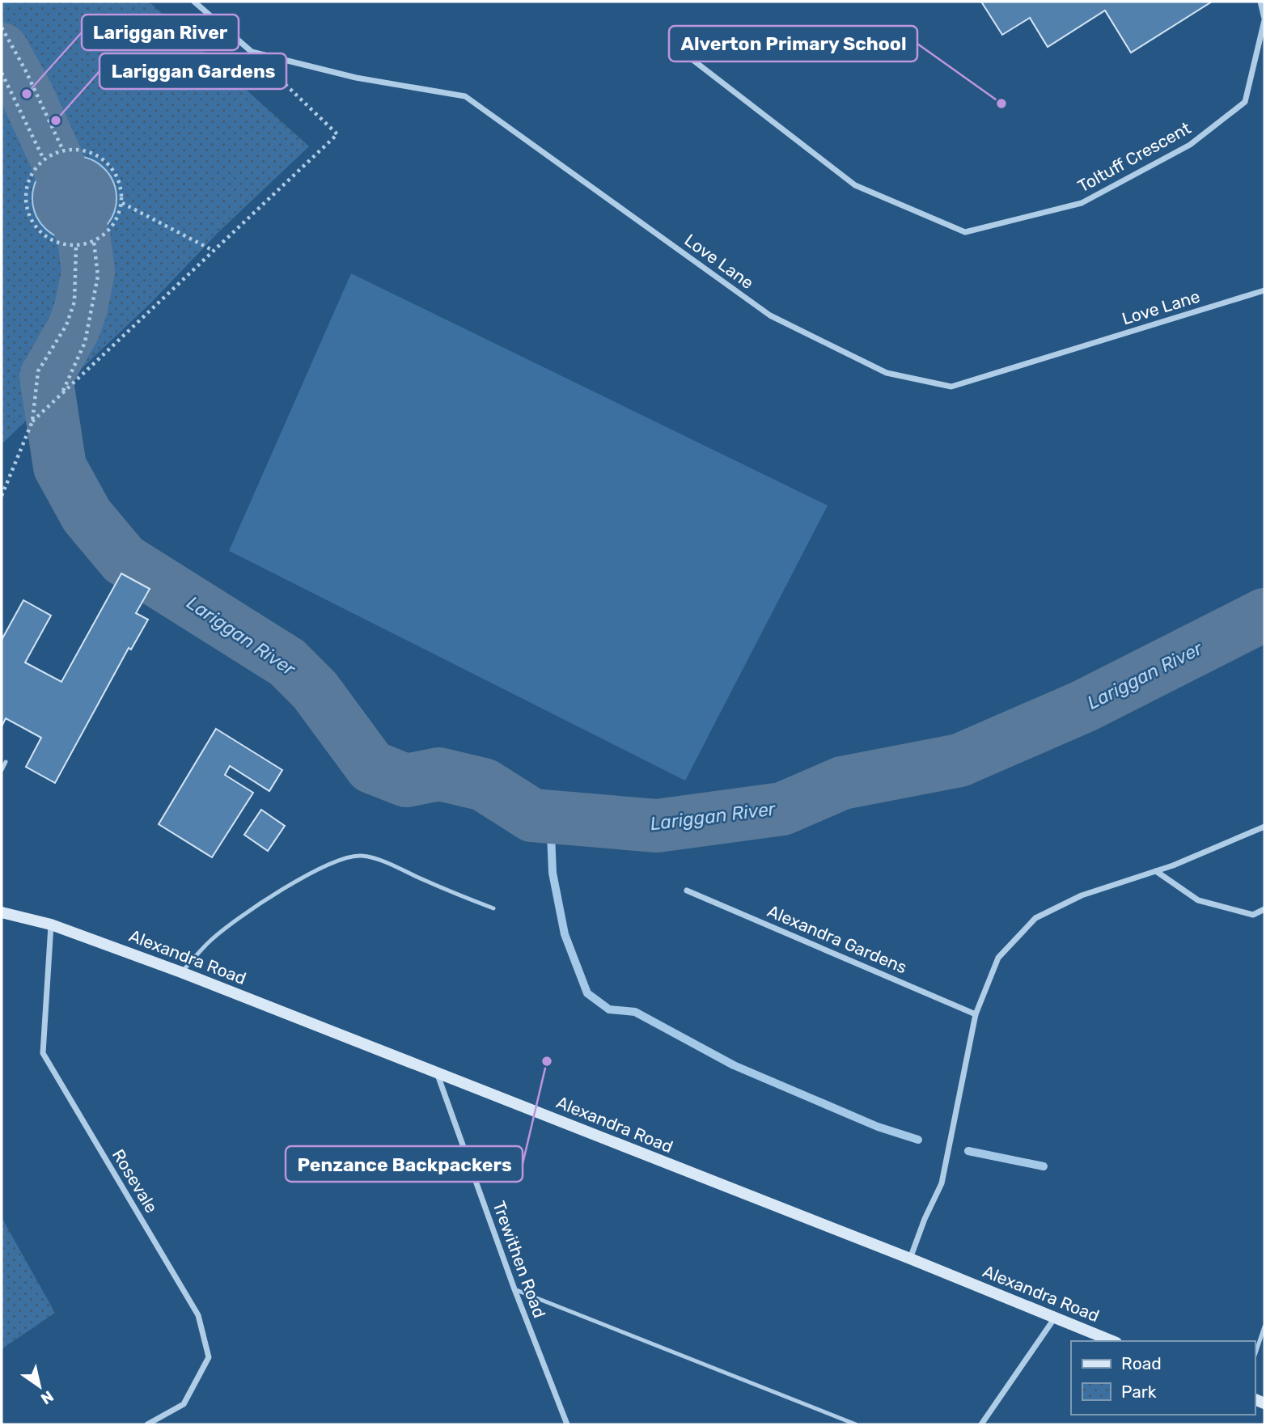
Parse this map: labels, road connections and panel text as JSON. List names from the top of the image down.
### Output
{
  "streets": {
    "street": [
      "Toltuff Crescent",
      "Love Lane",
      "Alexandra Gardens",
      "Alexandra Road",
      "Rosevale",
      "Trewithen Road"
    ]
  },
  "crossings": [
    ["Alexandra Road", "Rosevale"],
    ["Alexandra Road", "Trewithen Road"]
  ],
  "water": ["Lariggan River"],
  "places": [
    "Lariggan River",
    "Alverton Primary School",
    "Lariggan Gardens",
    "Penzance Backpackers"
  ],
  "legend": ["Road", "Park"],
  "north": "bottom right"
}
